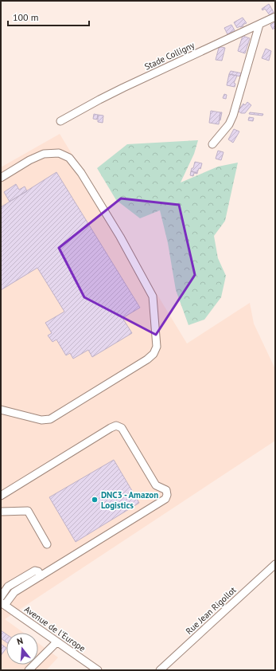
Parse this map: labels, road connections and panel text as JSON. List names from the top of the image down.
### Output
{
  "streets": {
    "street": ["Stade Colligny", "Rue Jean Rigollot", "Avenue de l'Europe"]
  },
  "places": ["DNC3 - Amazon Logistics"],
  "scale_bar": "100 m",
  "north": "top"
}
